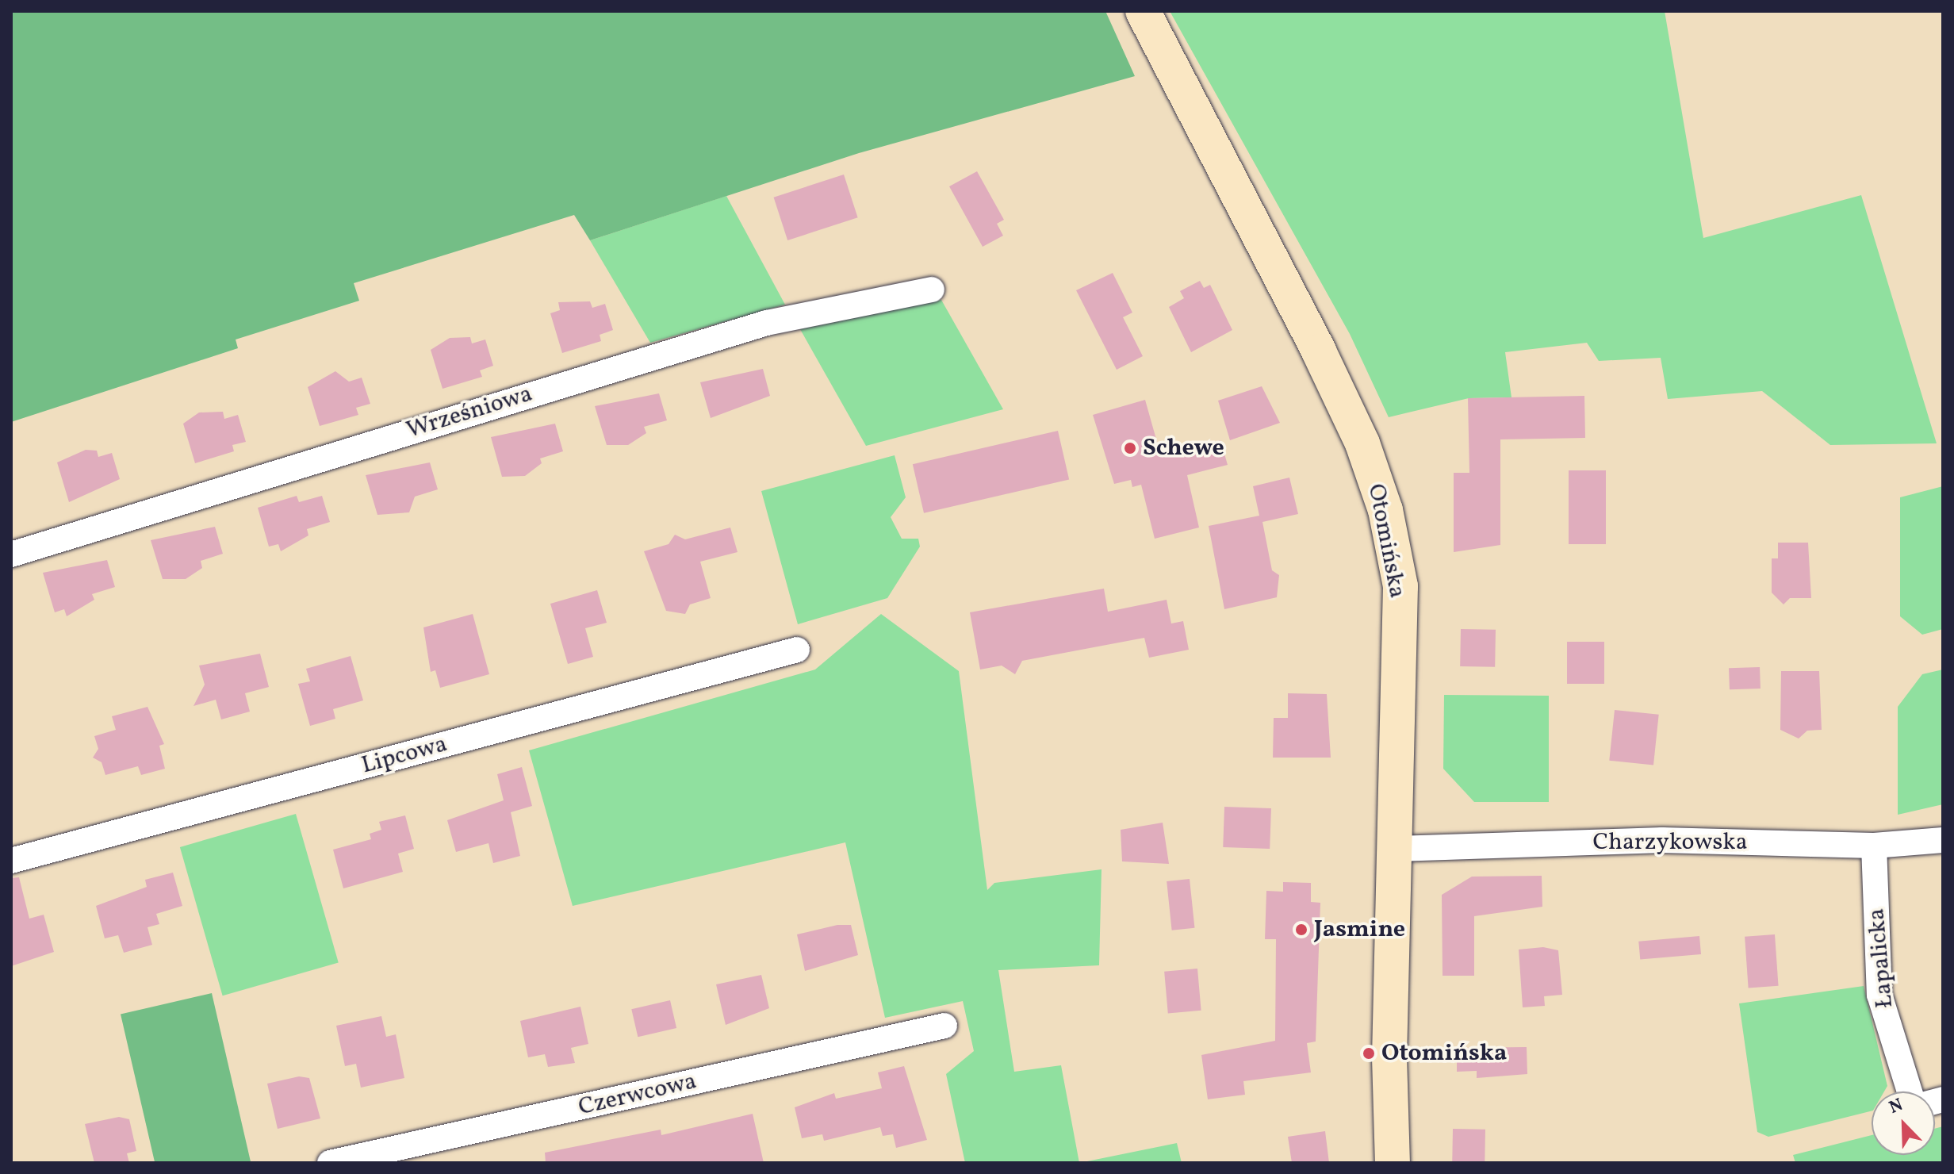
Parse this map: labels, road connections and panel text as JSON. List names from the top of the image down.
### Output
{
  "streets": {
    "street": [
      "Wrześniowa",
      "Otomińska",
      "Lipcowa",
      "Charzykowska",
      "Łapalicka",
      "Czerwcowa"
    ]
  },
  "crossings": [
    ["Otomińska", "Charzykowska"],
    ["Charzykowska", "Łapalicka"]
  ],
  "places": ["Schewe", "Jasmine", "Otomińska"],
  "north": "top left"
}
